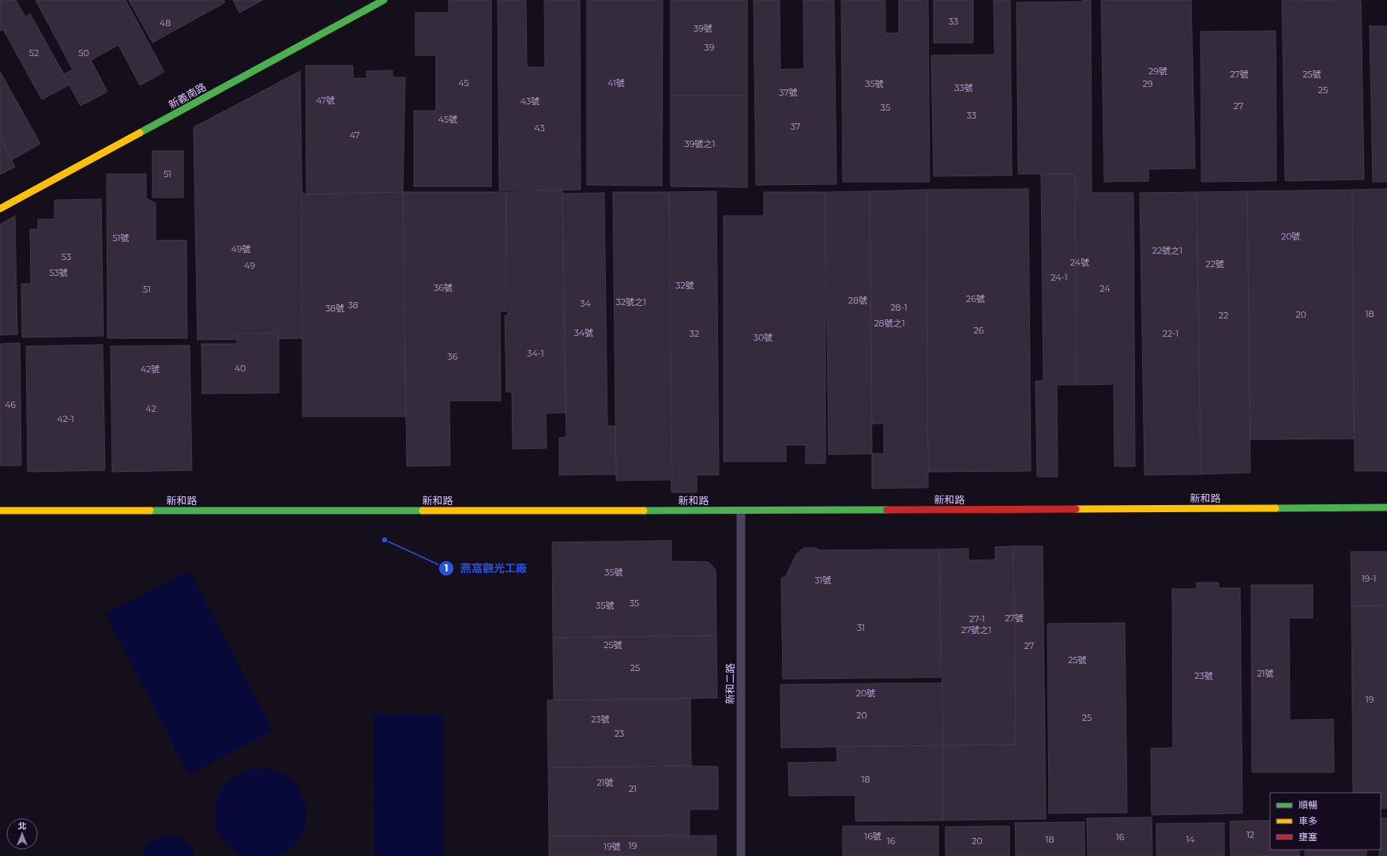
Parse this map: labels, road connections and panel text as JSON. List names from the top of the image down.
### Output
{
  "streets": {
    "street": ["新義南路", "新和路"],
    "lane": ["新和二路"]
  },
  "crossings": [
    ["新和路", "新和二路"]
  ],
  "places": ["燕窩觀光工廠"],
  "house_numbers": [
    "33",
    "48",
    "39號",
    "39",
    "52",
    "50",
    "29號",
    "27號",
    "25號",
    "45",
    "41號",
    "35號",
    "29",
    "33號",
    "25",
    "37號",
    "47號",
    "43號",
    "27",
    "35",
    "33",
    "45號",
    "37",
    "43",
    "47",
    "39號之1",
    "51",
    "20號",
    "51號",
    "49號",
    "22號之1",
    "53",
    "24號",
    "22號",
    "49",
    "53號",
    "24-1",
    "32號",
    "36號",
    "24",
    "51",
    "26號",
    "28號",
    "32號之1",
    "34",
    "38",
    "28-1",
    "38號",
    "18",
    "20",
    "22",
    "28號之1",
    "26",
    "34號",
    "32",
    "22-1",
    "30號",
    "34-1",
    "36",
    "40",
    "42號",
    "46",
    "42",
    "42-1",
    "35號",
    "19-1",
    "31號",
    "35",
    "35號",
    "27號",
    "27-1",
    "31",
    "27號之1",
    "25號",
    "27",
    "25號",
    "25",
    "21號",
    "23號",
    "20號",
    "19",
    "20",
    "25",
    "23號",
    "23",
    "18",
    "21號",
    "21",
    "12",
    "16號",
    "16",
    "18",
    "14",
    "16",
    "20",
    "19",
    "19號"
  ],
  "legend": ["順暢", "車多", "壅塞"],
  "north": "top"
}
